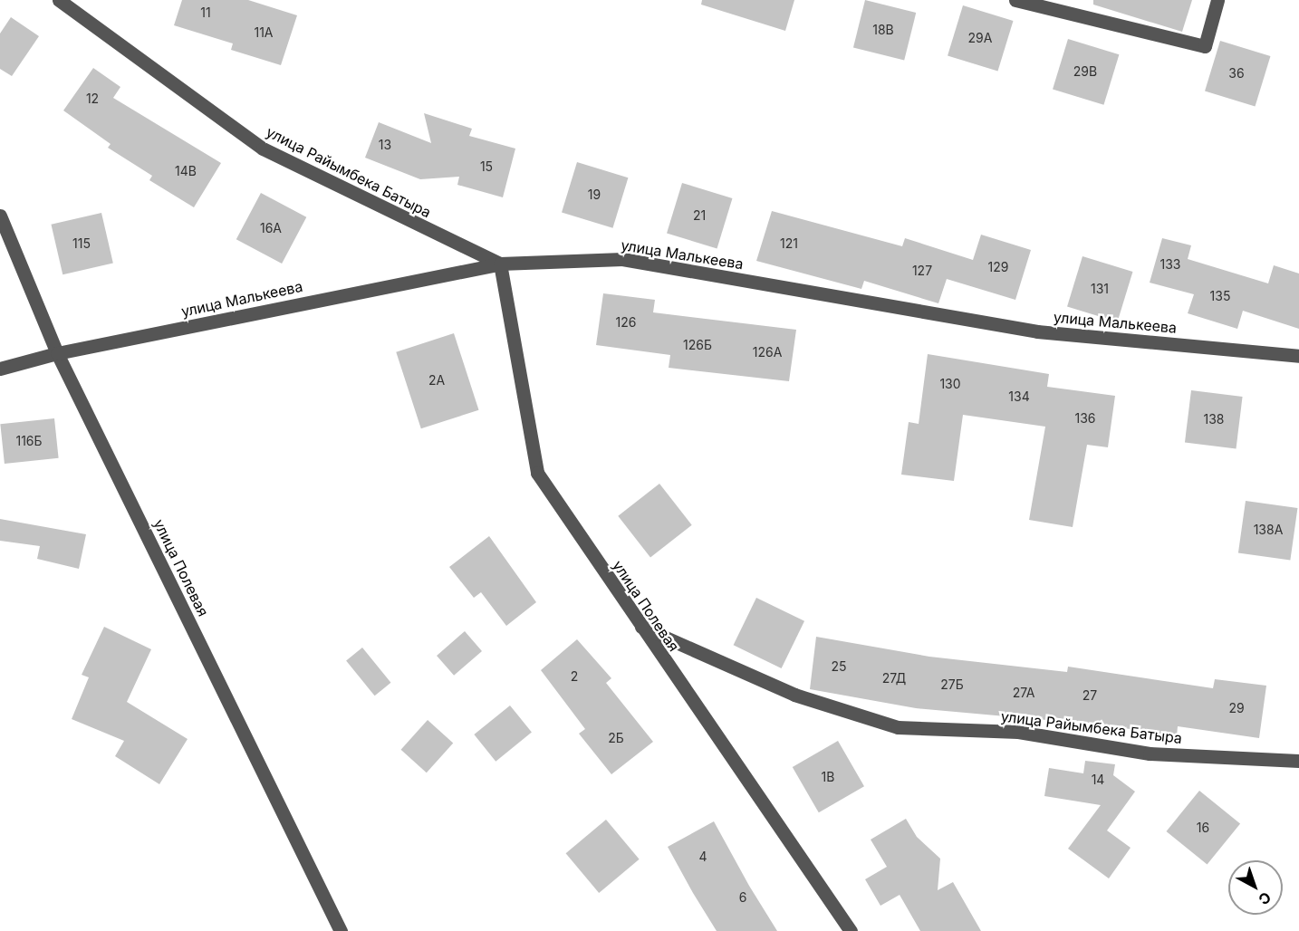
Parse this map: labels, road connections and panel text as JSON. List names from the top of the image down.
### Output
{
  "streets": {
    "street": ["улица Райымбека Батыра", "улица Малькеева", "улица Полевая"]
  },
  "crossings": [
    ["улица Райымбека Батыра", "улица Малькеева"],
    ["улица Райымбека Батыра", "улица Полевая"],
    ["улица Малькеева", "улица Полевая"]
  ],
  "house_numbers": [
    "11",
    "18В",
    "11А",
    "29А",
    "29В",
    "36",
    "12",
    "13",
    "15",
    "14В",
    "19",
    "21",
    "16А",
    "115",
    "121",
    "133",
    "129",
    "127",
    "131",
    "135",
    "126",
    "126Б",
    "126А",
    "2А",
    "130",
    "134",
    "136",
    "138",
    "116Б",
    "138А",
    "25",
    "2",
    "27Д",
    "27Б",
    "27А",
    "27",
    "29",
    "2Б",
    "1В",
    "14",
    "16",
    "4",
    "6"
  ],
  "north": "bottom right"
}
